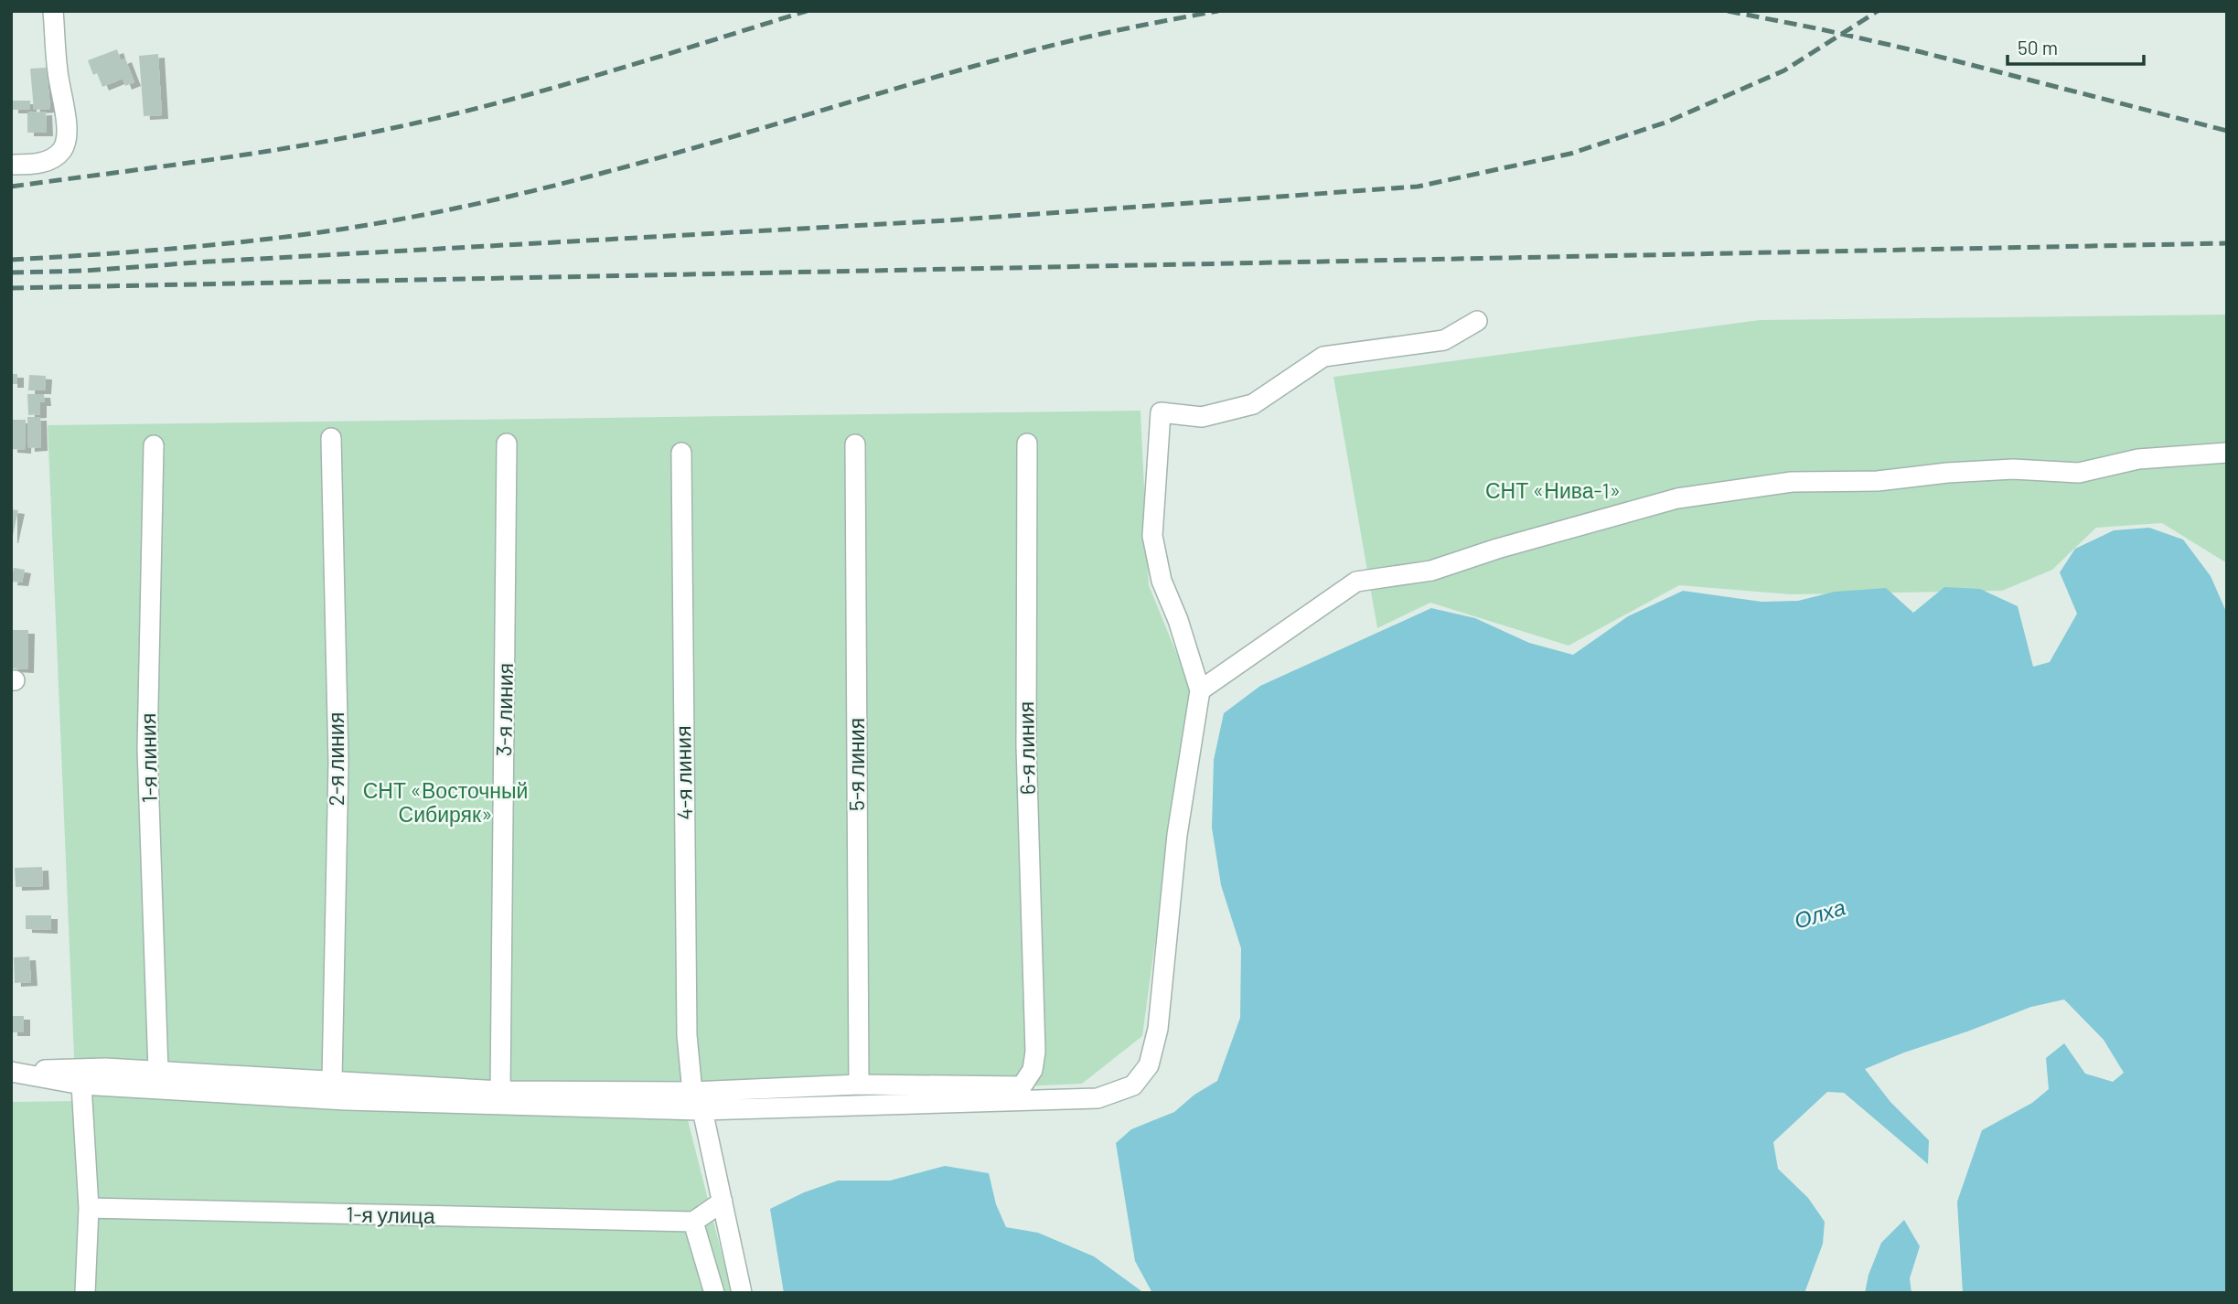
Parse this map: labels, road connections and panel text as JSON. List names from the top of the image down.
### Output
{
  "streets": {
    "street": [
      "3-я линия",
      "6-я линия",
      "1-я линия",
      "2-я линия",
      "5-я линия",
      "4-я линия",
      "1-я улица"
    ]
  },
  "crossings": [
    ["6-я линия", "5-я линия"]
  ],
  "water": ["Олха"],
  "parks": ["СНТ «Нива-1»", "СНТ «Восточный Сибиряк»"],
  "scale_bar": "50 m"
}
